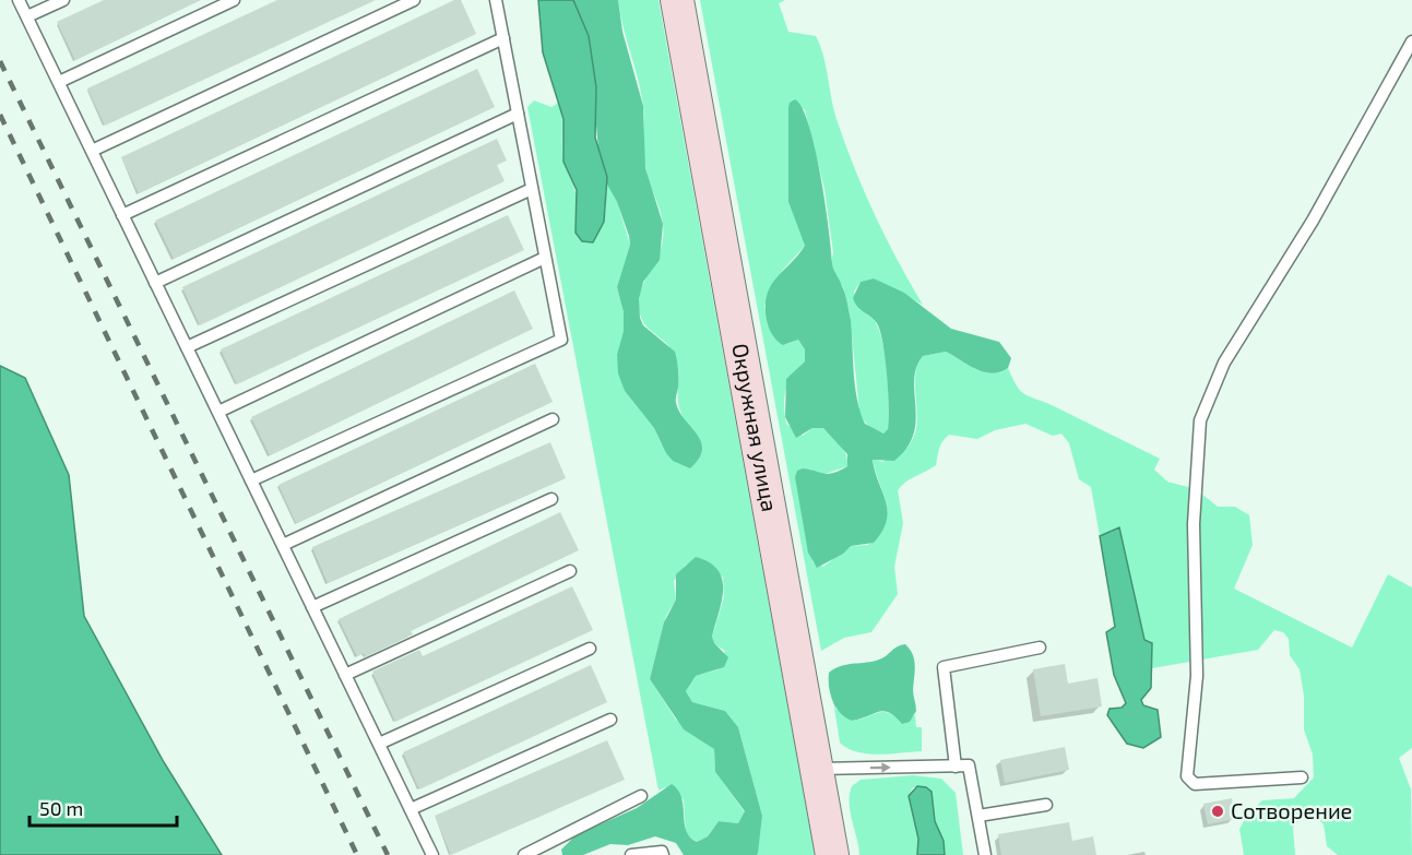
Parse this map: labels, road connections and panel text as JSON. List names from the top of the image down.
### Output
{
  "streets": {
    "main road": ["Окружная улица"]
  },
  "places": ["Сотворение"],
  "scale_bar": "50 m"
}
